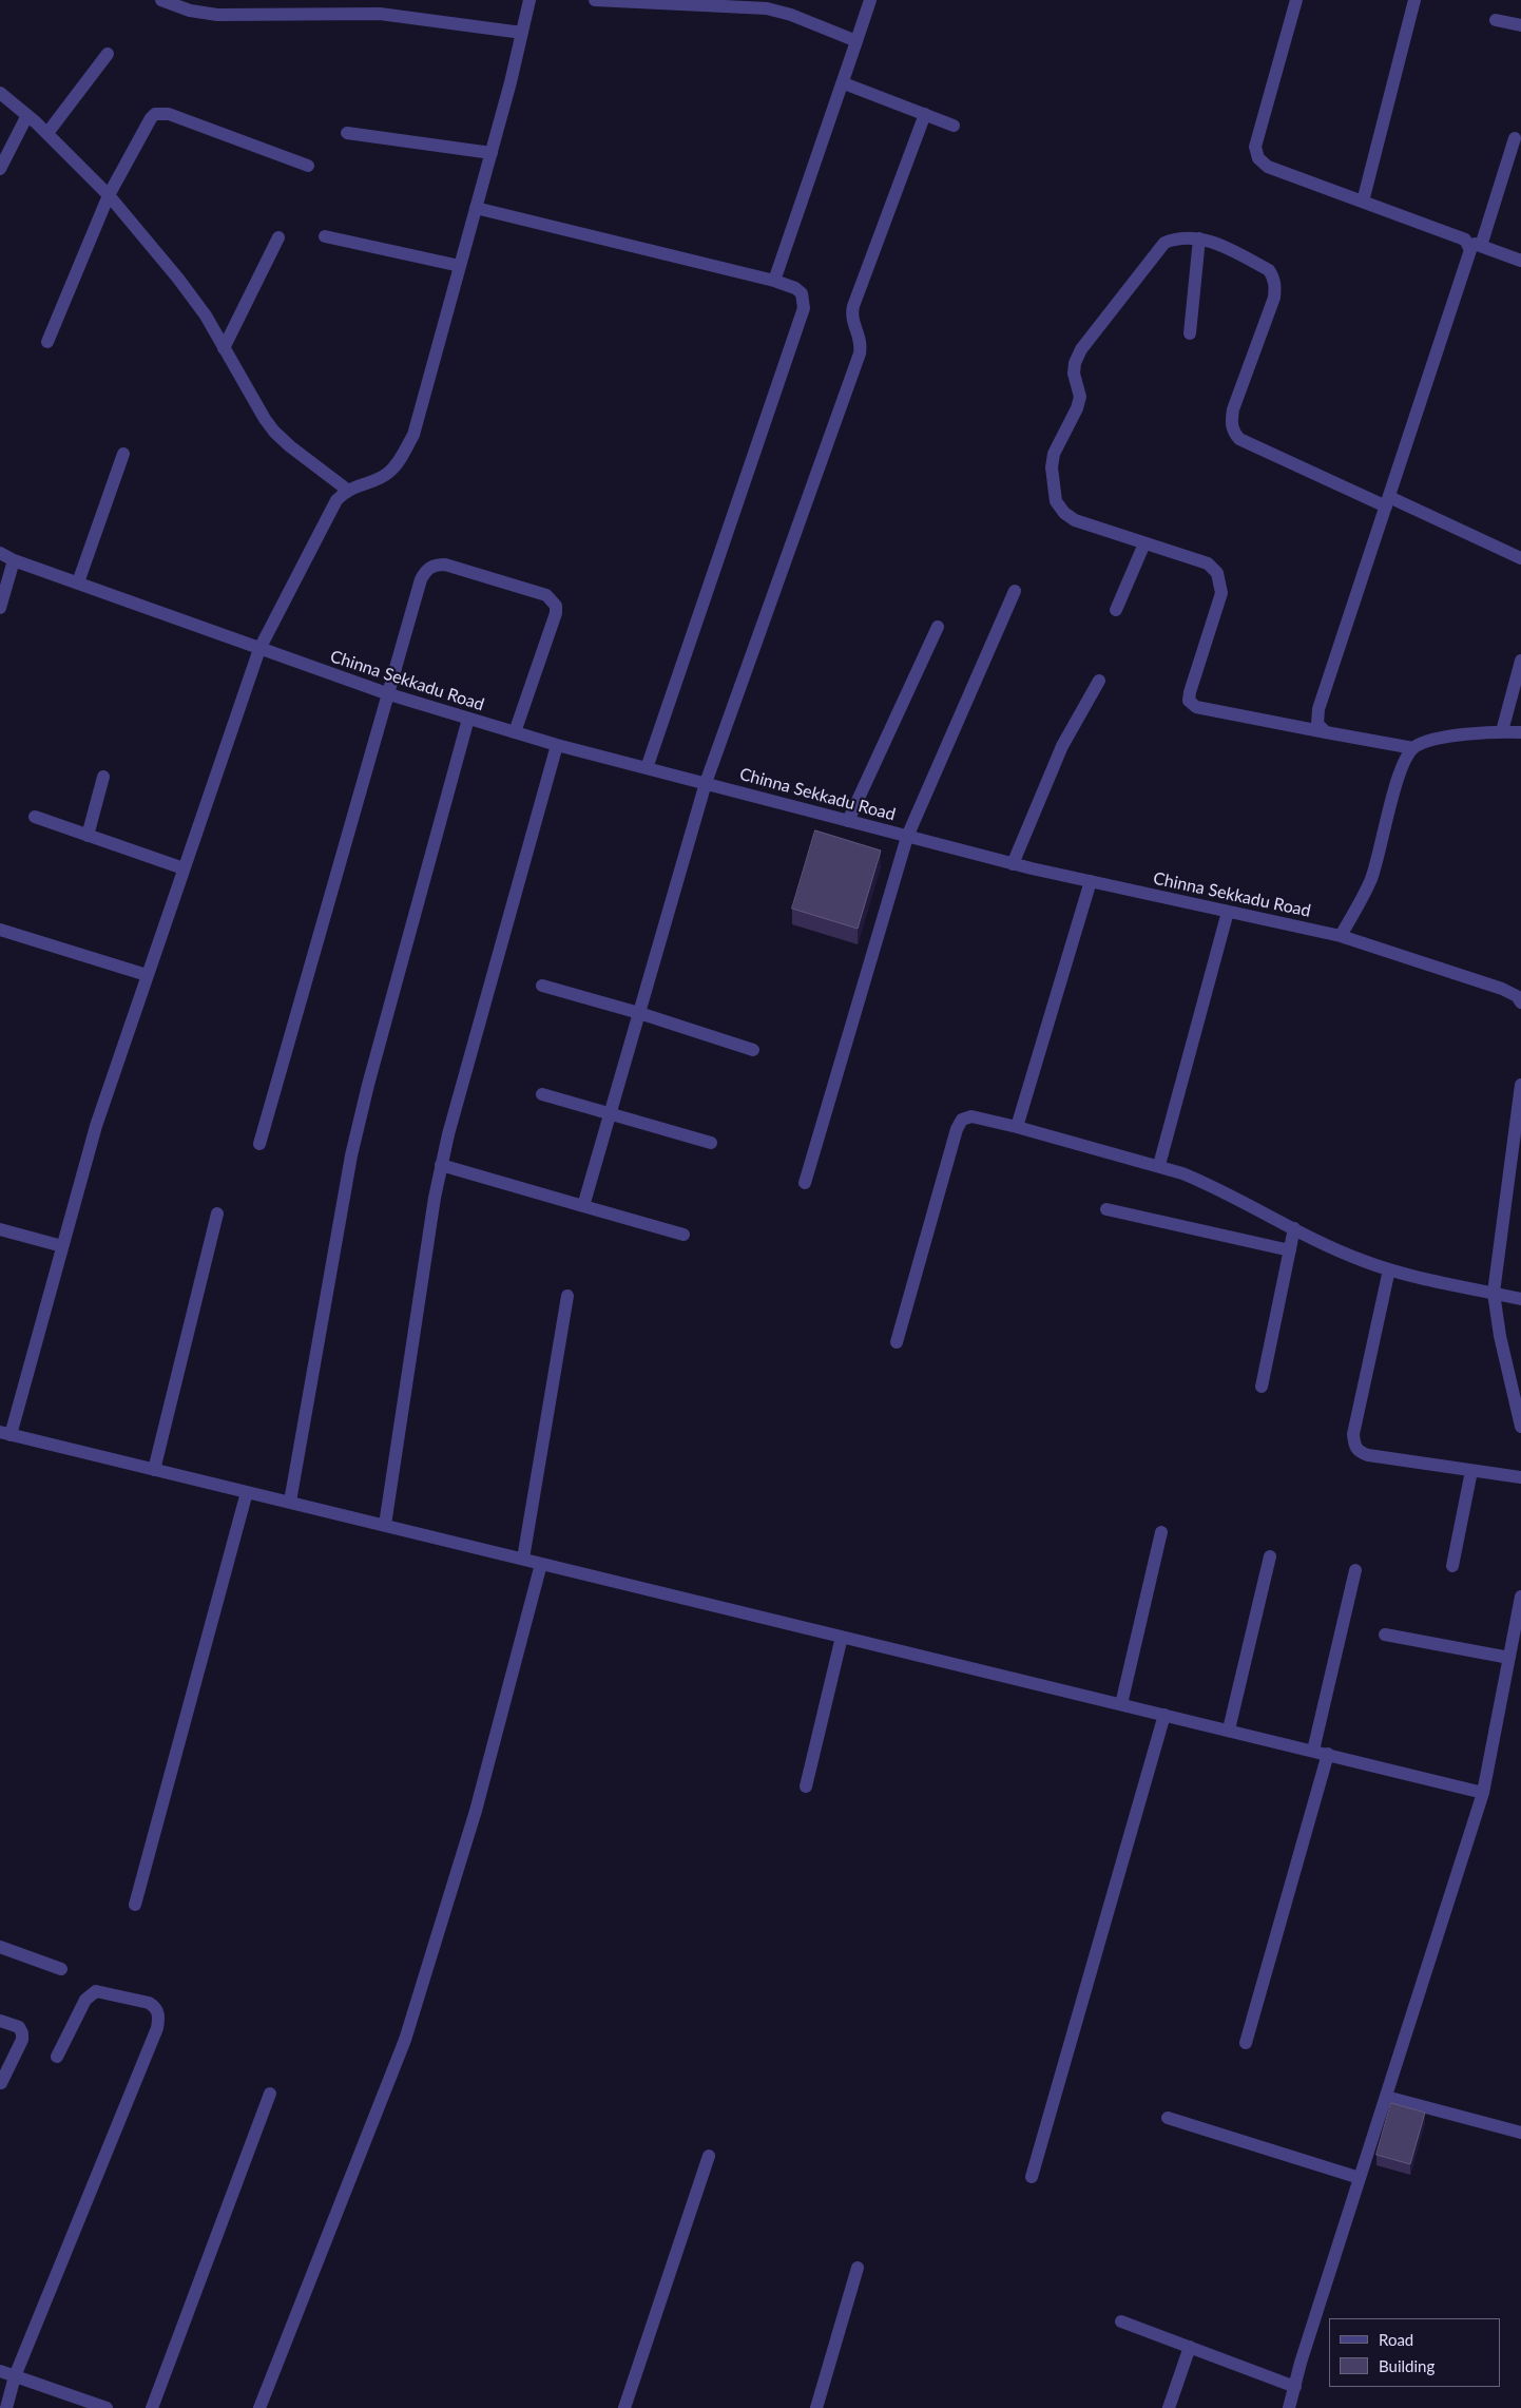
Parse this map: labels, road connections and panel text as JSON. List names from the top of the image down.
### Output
{
  "streets": {
    "street": ["Chinna Sekkadu Road"]
  },
  "legend": ["Road", "Building"]
}
